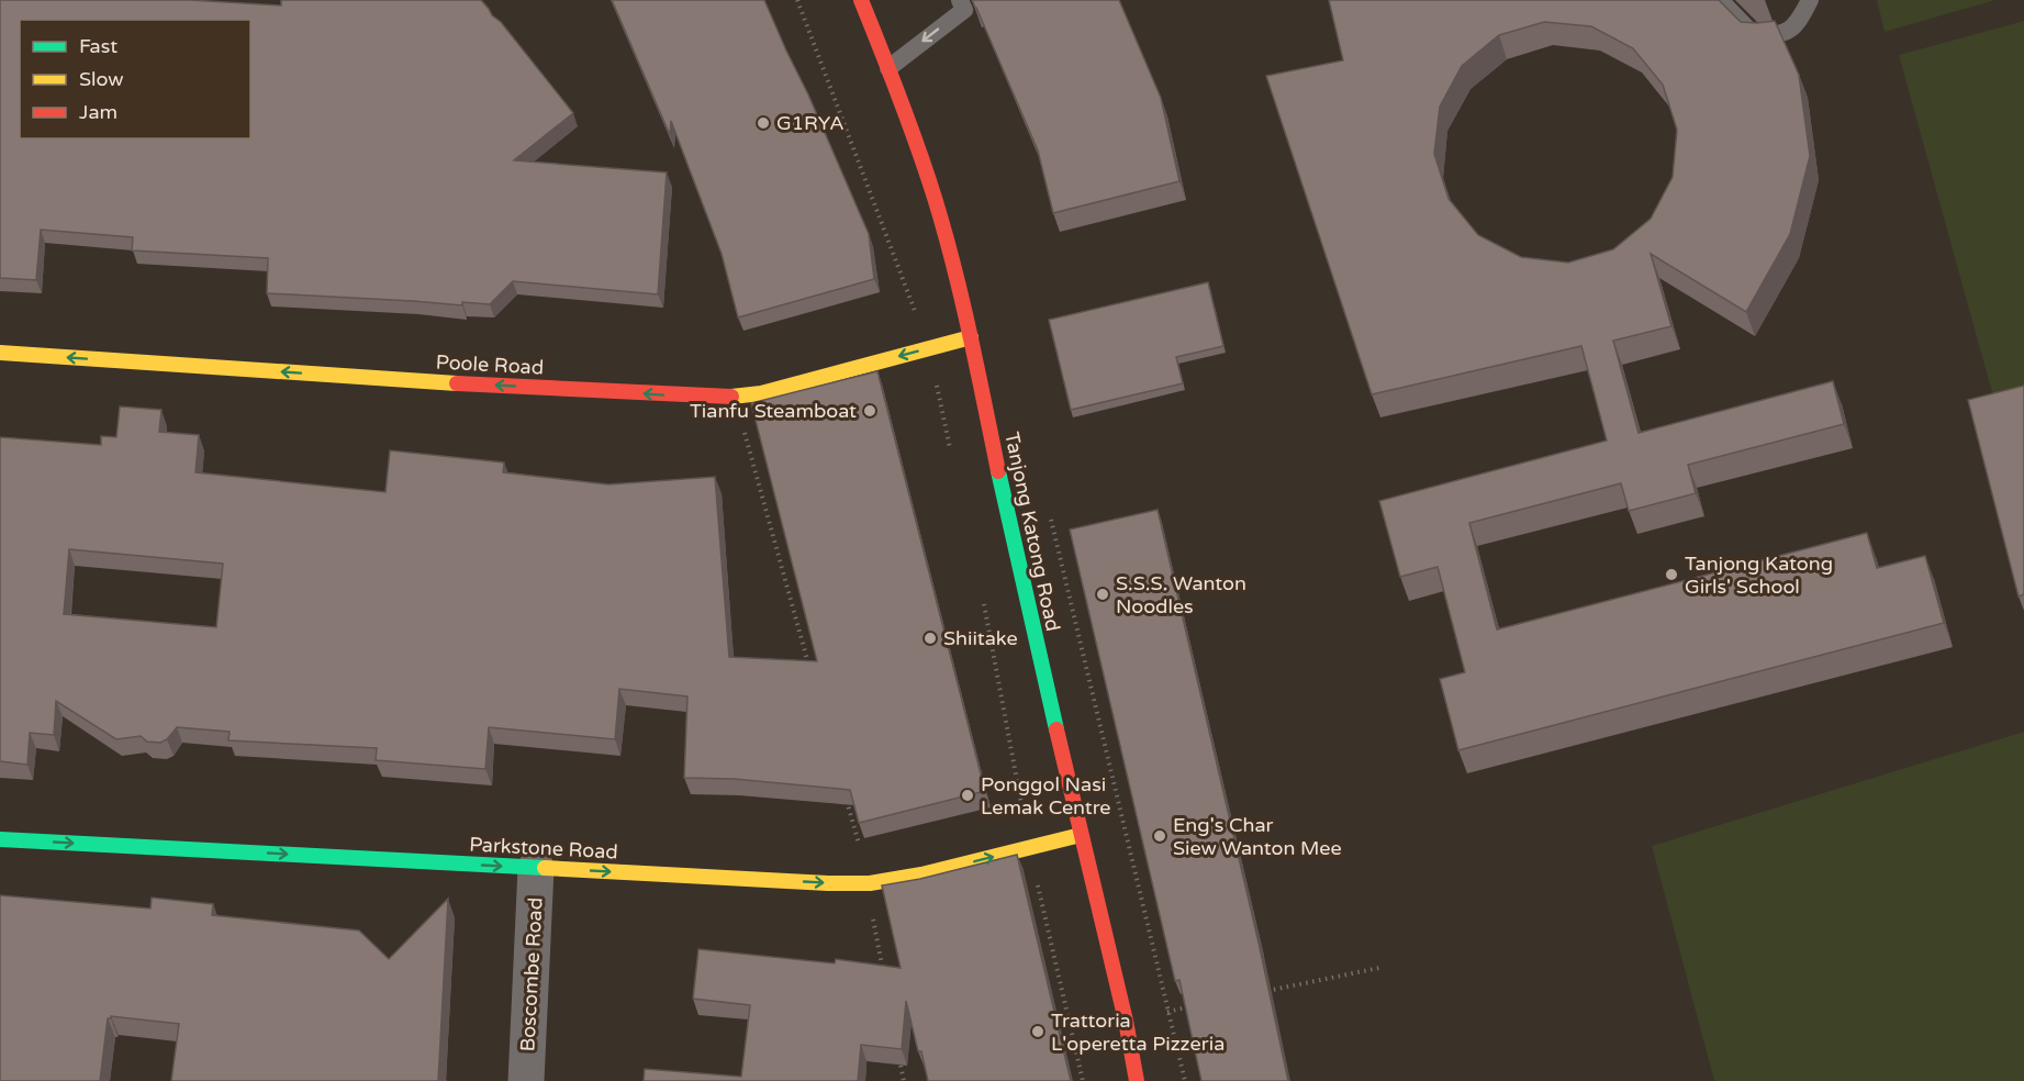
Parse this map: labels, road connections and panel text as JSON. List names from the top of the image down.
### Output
{
  "streets": {
    "street": [
      "Poole Road",
      "Tanjong Katong Road",
      "Parkstone Road",
      "Boscombe Road"
    ]
  },
  "crossings": [
    ["Poole Road", "Tanjong Katong Road"],
    ["Tanjong Katong Road", "Parkstone Road"],
    ["Parkstone Road", "Boscombe Road"]
  ],
  "one_way": ["Poole Road", "Parkstone Road"],
  "places": [
    "G1RYA",
    "Tianfu Steamboat",
    "Tanjong Katong Girls' School",
    "S.S.S. Wanton Noodles",
    "Shiitake",
    "Ponggol Nasi Lemak Centre",
    "Eng's Char Siew Wanton Mee",
    "Trattoria L'operetta Pizzeria"
  ],
  "legend": ["Fast", "Slow", "Jam"]
}
